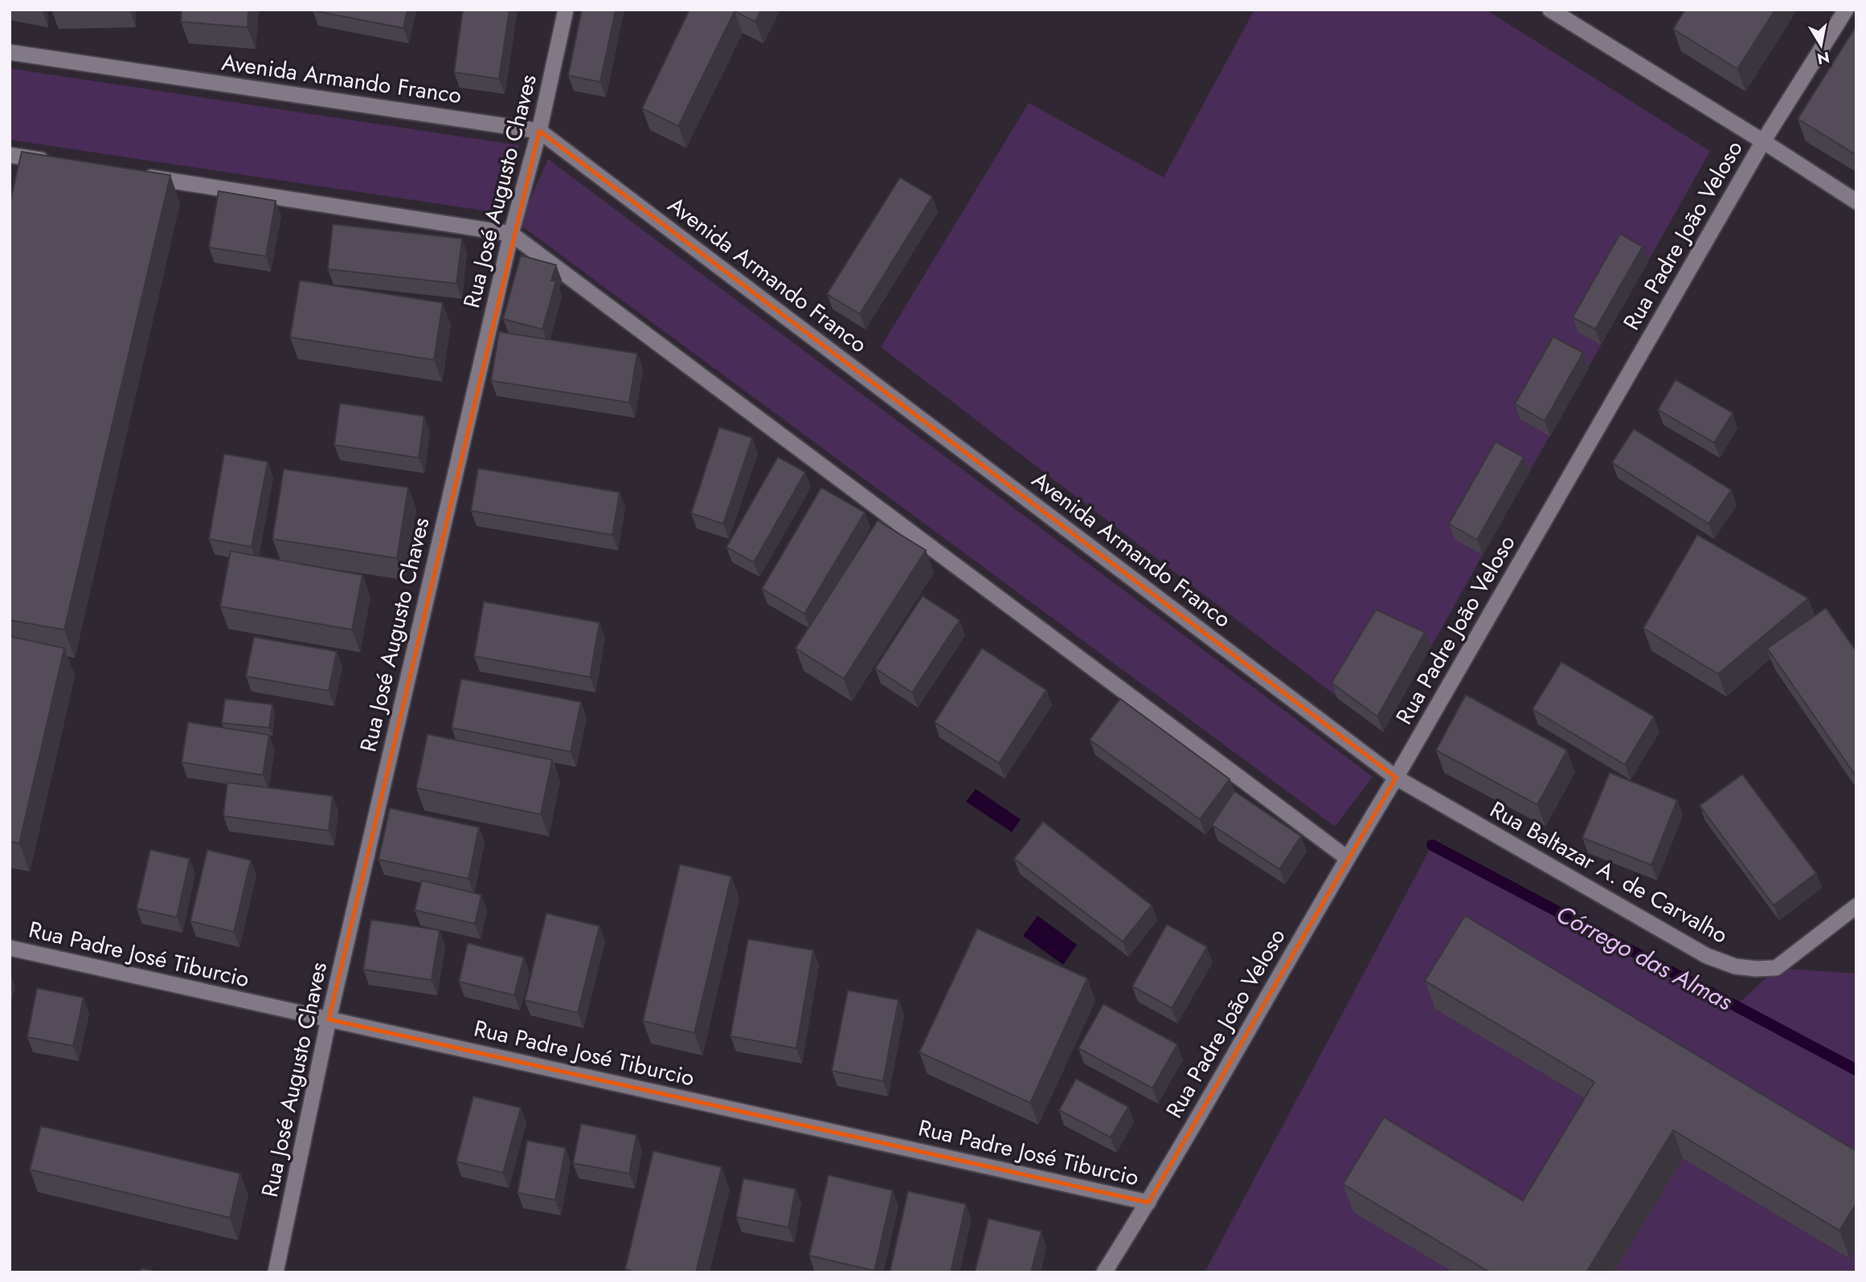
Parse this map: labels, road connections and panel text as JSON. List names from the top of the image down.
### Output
{
  "streets": {
    "street": [
      "Avenida Armando Franco",
      "Rua José Augusto Chaves",
      "Rua Padre João Veloso",
      "Rua Baltazar A. de Carvalho",
      "Rua Padre José Tiburcio"
    ]
  },
  "crossings": [
    ["Avenida Armando Franco", "Rua José Augusto Chaves"],
    ["Avenida Armando Franco", "Rua Padre João Veloso"],
    ["Avenida Armando Franco", "Rua Baltazar A. de Carvalho"],
    ["Rua José Augusto Chaves", "Rua Padre José Tiburcio"],
    ["Rua Padre João Veloso", "Rua Baltazar A. de Carvalho"],
    ["Rua Padre João Veloso", "Rua Padre José Tiburcio"]
  ],
  "water": ["Córrego das Almas"],
  "north": "bottom"
}
